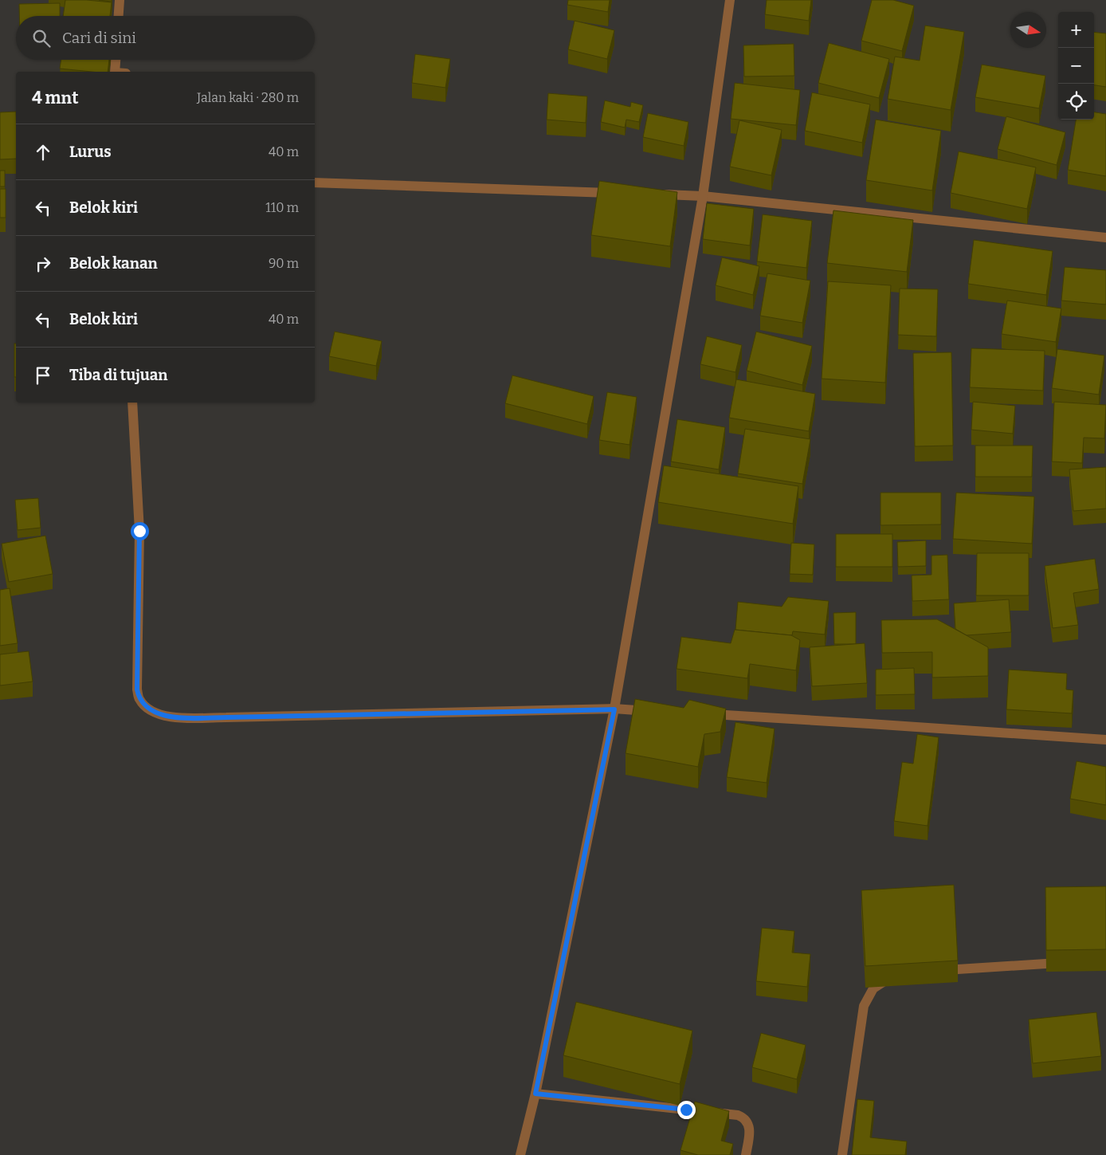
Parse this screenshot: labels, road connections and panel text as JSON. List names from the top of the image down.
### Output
{
  "north": "right",
  "page": {
    "map_buttons": ["+", "−"],
    "search": "Cari di sini",
    "heading": ["4 mnt", "Jalan kaki · 280 m"],
    "list": [
      ["Lurus", "40 m"],
      ["Belok kiri", "110 m"],
      ["Belok kanan", "90 m"],
      ["Belok kiri", "40 m"],
      "Tiba di tujuan"
    ]
  }
}
